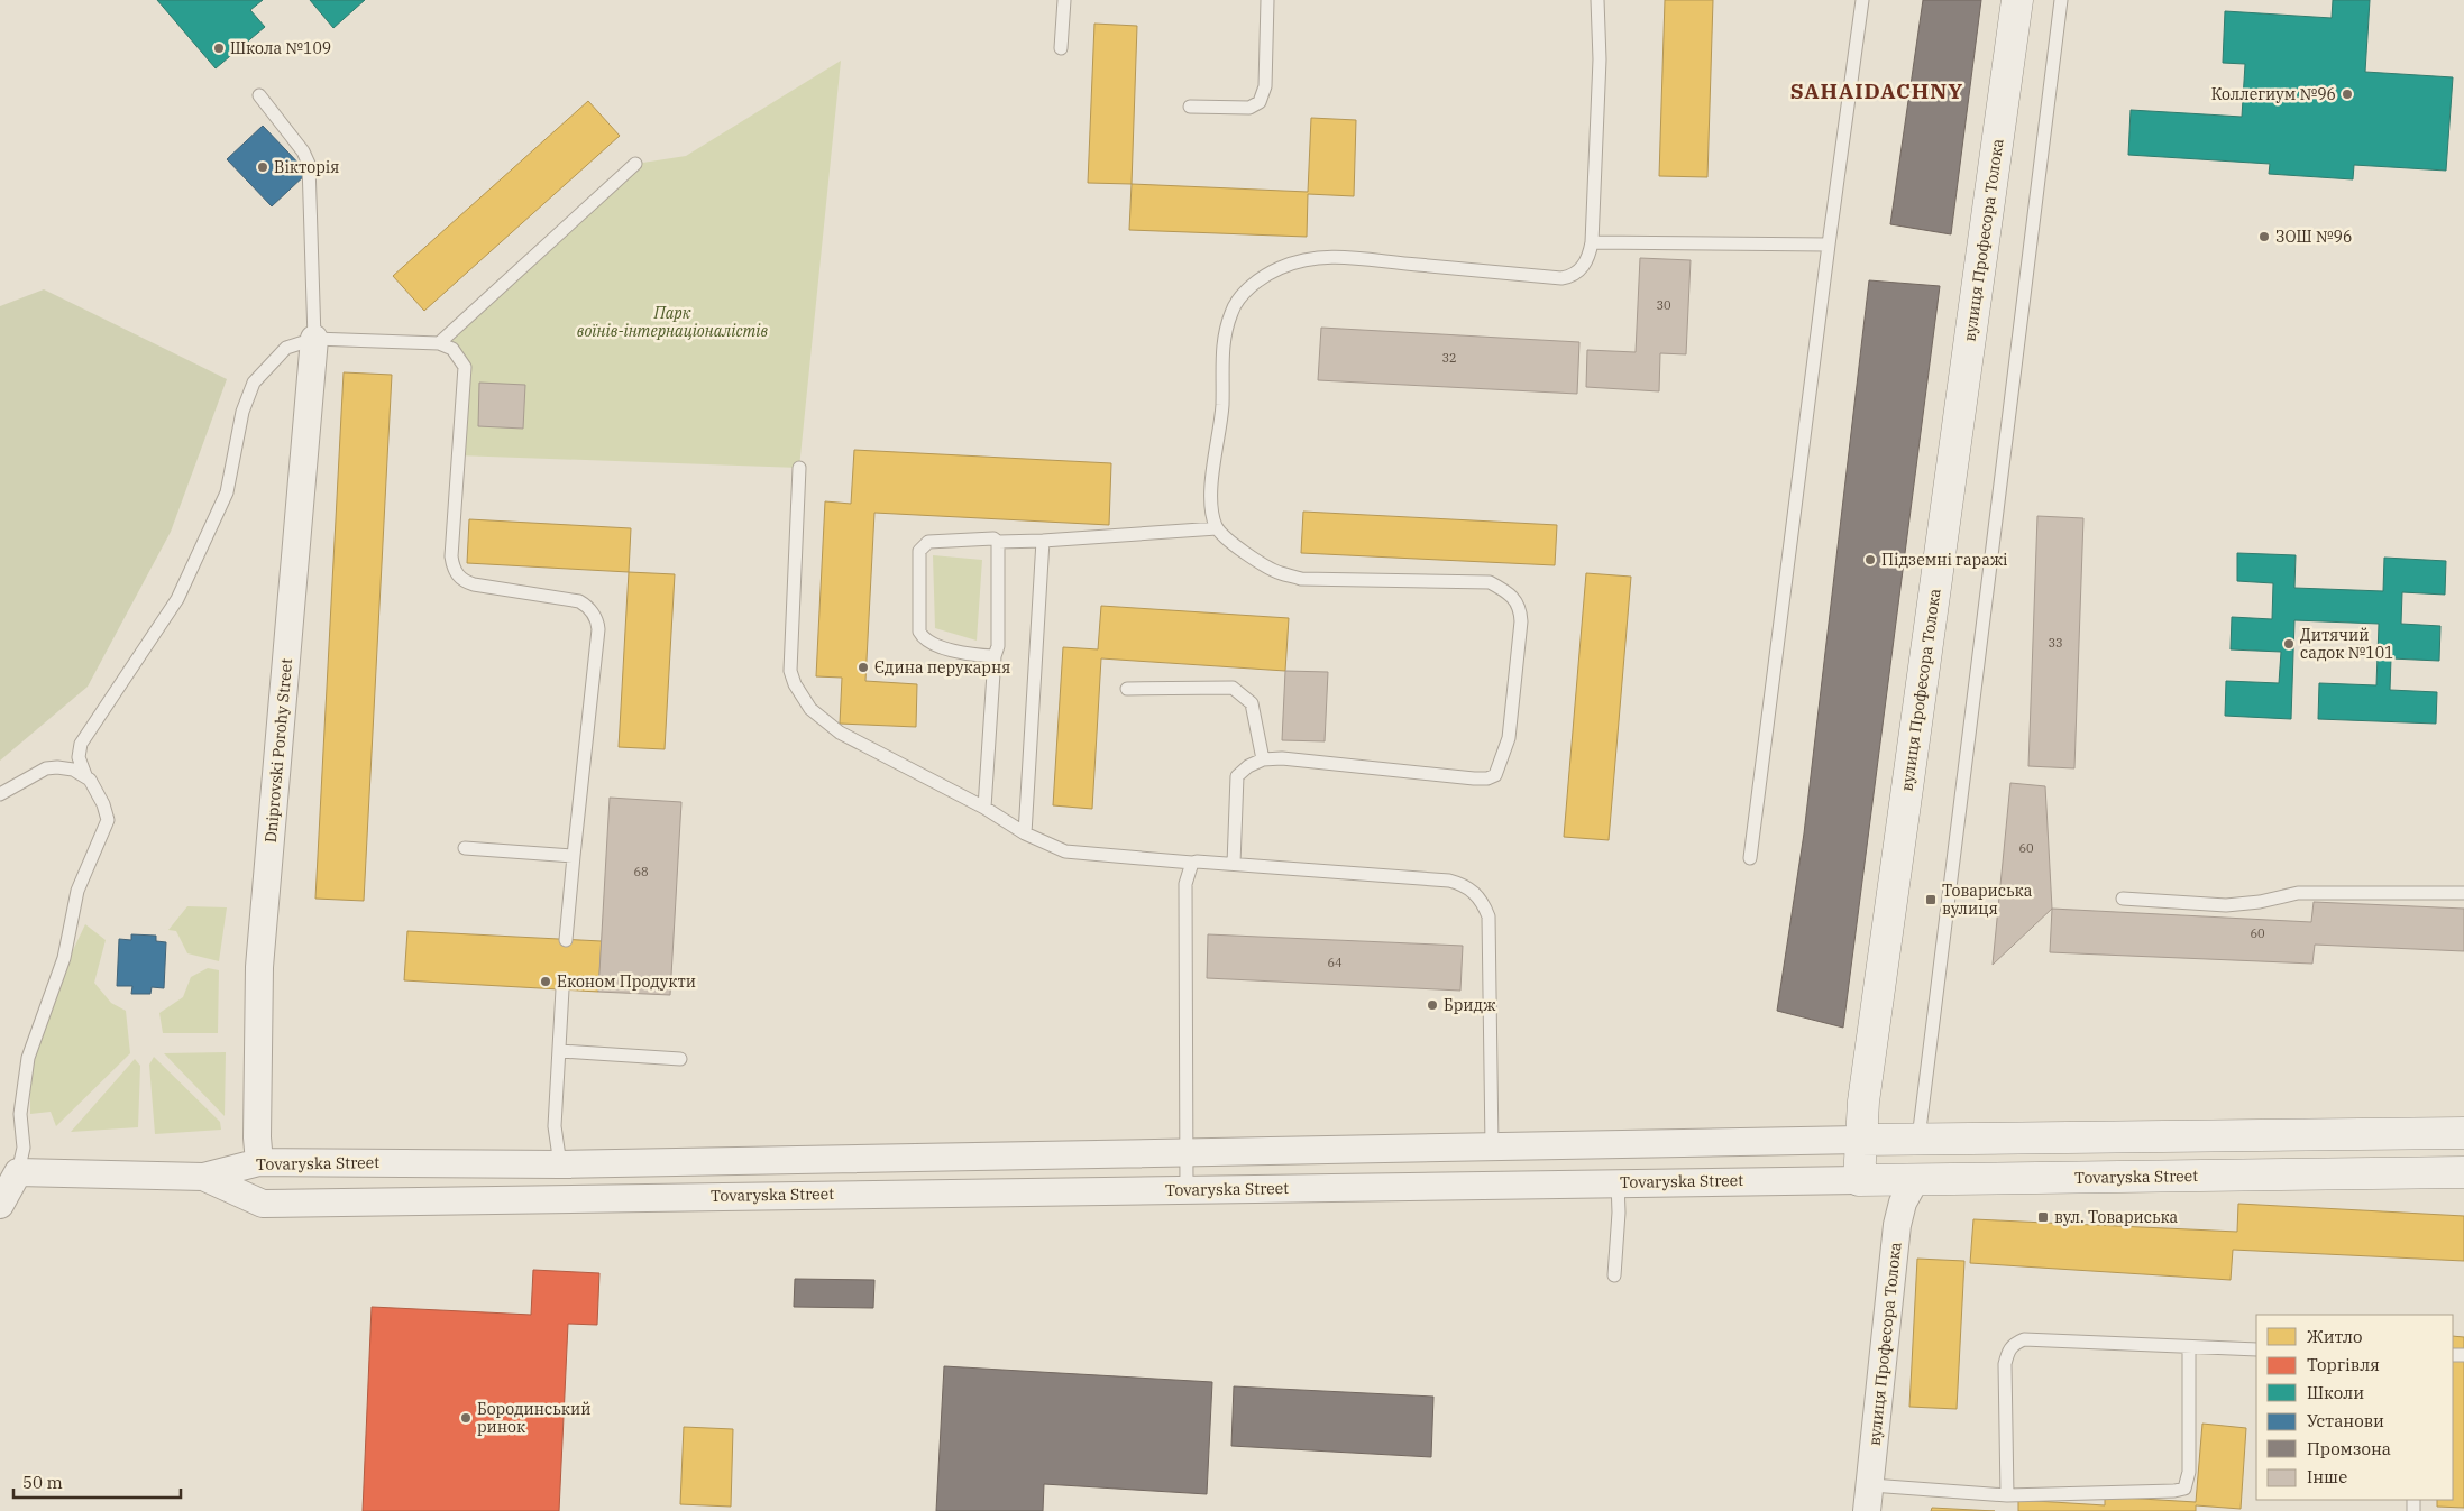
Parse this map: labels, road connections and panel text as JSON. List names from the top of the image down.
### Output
{
  "streets": {
    "street": ["вулиця Професора Толока", "Dniprovski Porohy Street", "Tovaryska Street"]
  },
  "crossings": [
    ["вулиця Професора Толока", "Tovaryska Street"],
    ["Dniprovski Porohy Street", "Tovaryska Street"]
  ],
  "districts": ["SAHAIDACHNY"],
  "parks": ["Парк воїнів-інтернаціоналістів"],
  "places": {
    "other": [
      "Школа №109",
      "Коллегиум №96",
      "Вікторія",
      "ЗОШ №96",
      "Підземні гаражі",
      "Дитячий садок №101",
      "Єдина перукарня",
      "Економ Продукти",
      "Бридж",
      "Бородинський ринок"
    ],
    "transit": ["Товариська вулиця", "вул. Товариська"]
  },
  "house_numbers": [
    "30",
    "32",
    "33",
    "60",
    "68",
    "60",
    "64"
  ],
  "legend": [
    "Житло",
    "Торгівля",
    "Школи",
    "Установи",
    "Промзона",
    "Інше"
  ],
  "scale_bar": "50 m"
}
